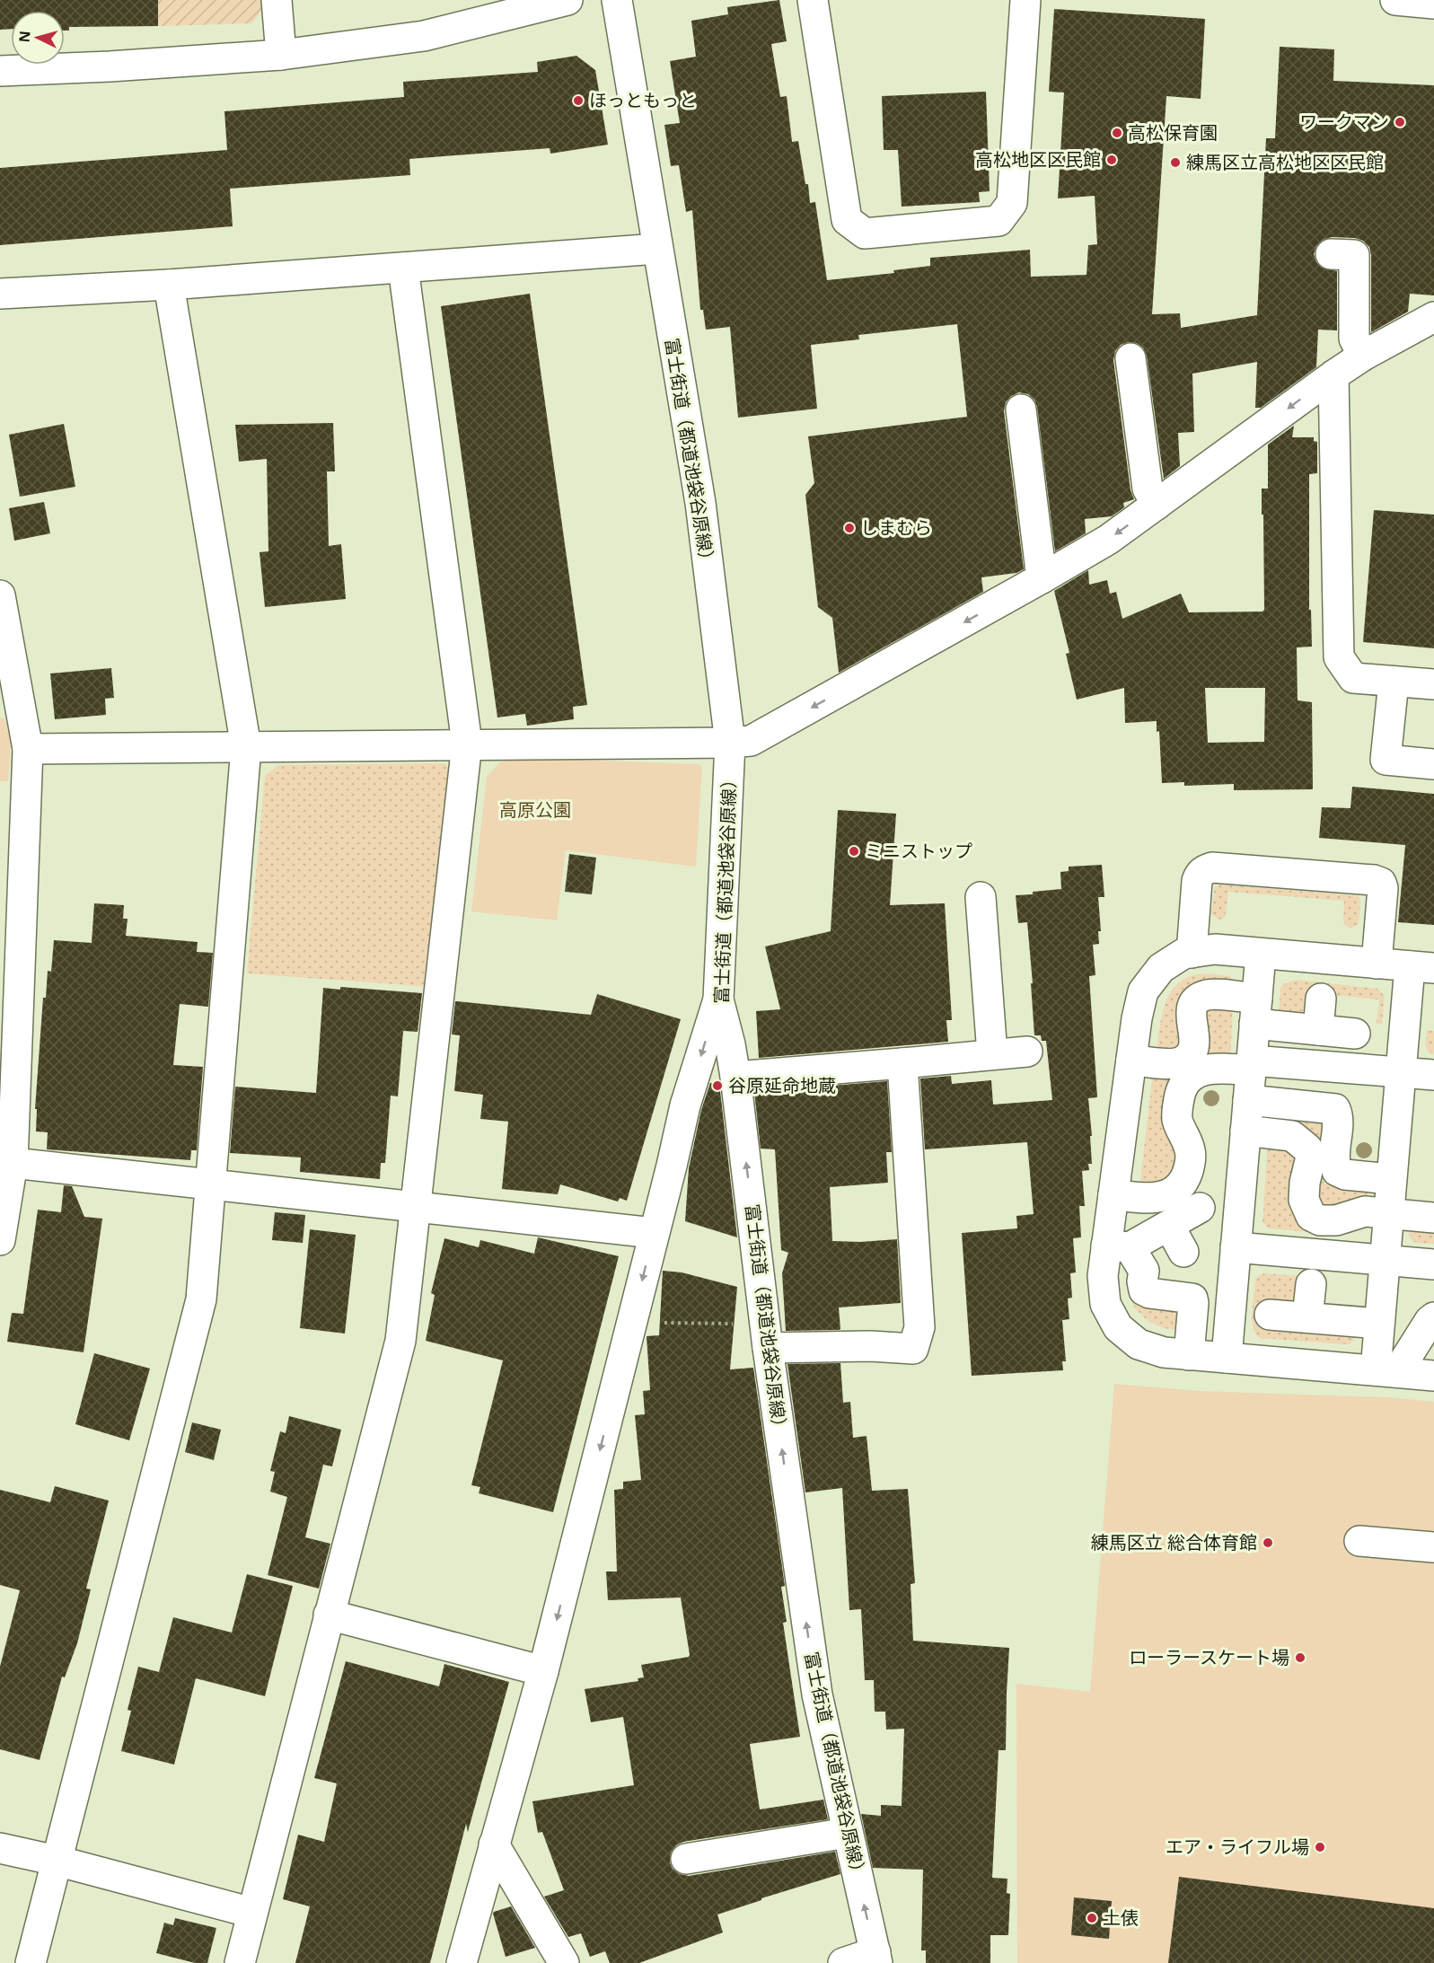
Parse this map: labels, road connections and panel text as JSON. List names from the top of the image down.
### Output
{
  "streets": {
    "street": ["富士街道（都道池袋谷原線）"]
  },
  "parks": ["高原公園"],
  "places": [
    "ほっともっと",
    "ワークマン",
    "高松保育園",
    "高松地区区民館",
    "練馬区立高松地区区民館",
    "しまむら",
    "ミニストップ",
    "谷原延命地蔵",
    "練馬区立 総合体育館",
    "ローラースケート場",
    "エア・ライフル場",
    "土俵"
  ],
  "north": "left"
}
